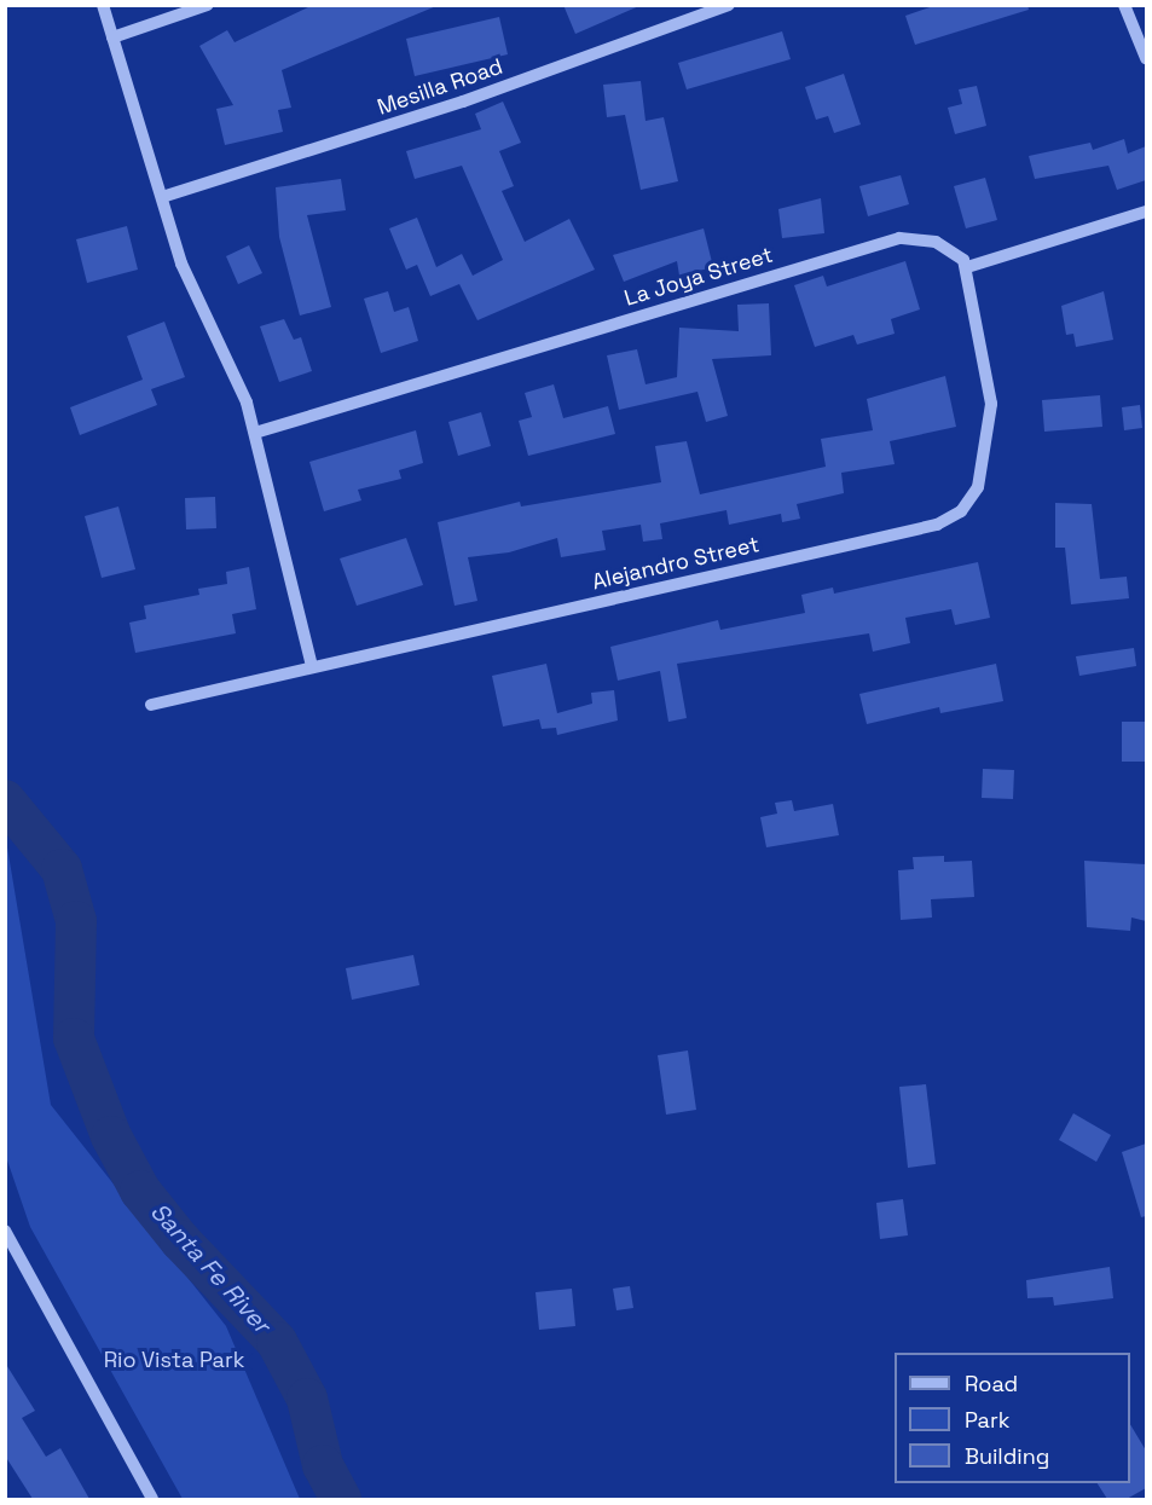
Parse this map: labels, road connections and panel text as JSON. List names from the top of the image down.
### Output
{
  "streets": {
    "street": ["Mesilla Road", "La Joya Street", "Alejandro Street"]
  },
  "crossings": [
    ["La Joya Street", "Alejandro Street"]
  ],
  "water": ["Santa Fe River"],
  "parks": ["Rio Vista Park"],
  "legend": ["Road", "Park", "Building"]
}
